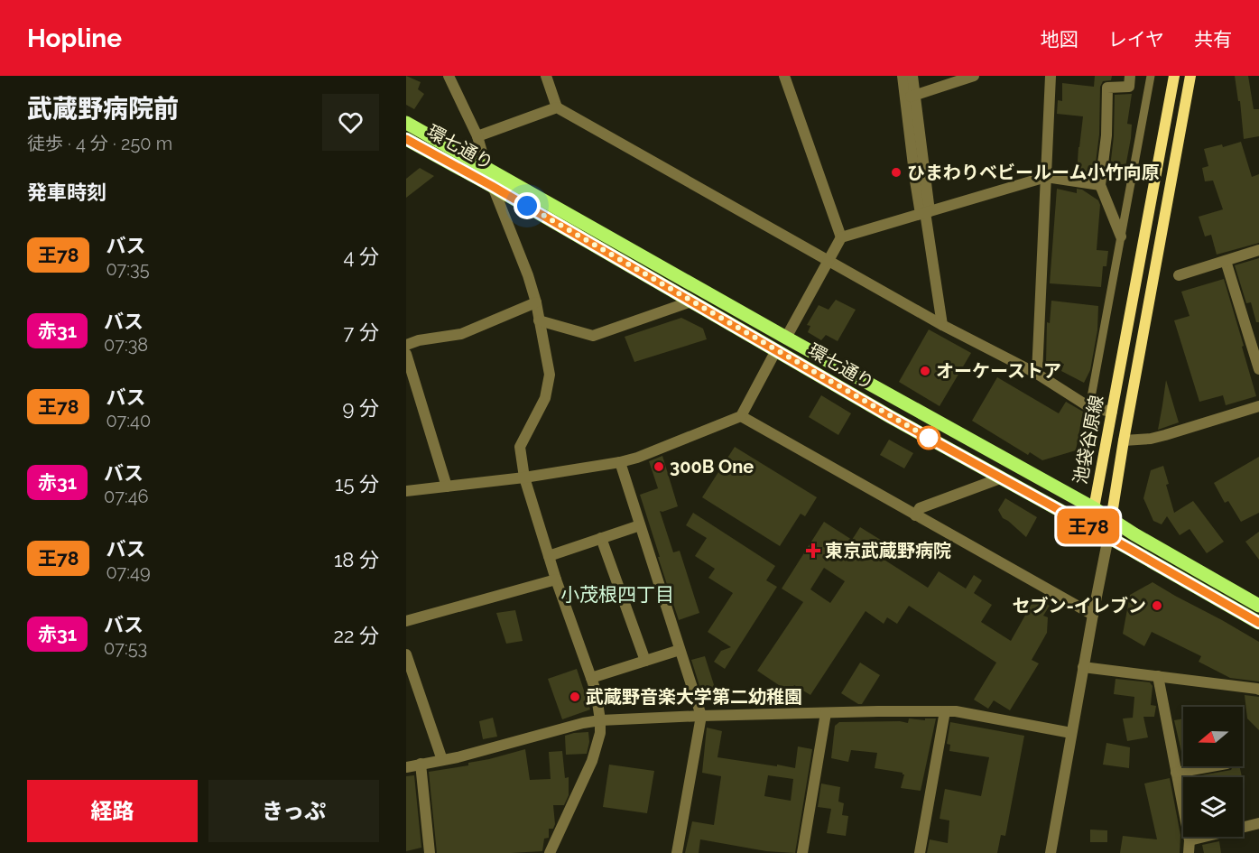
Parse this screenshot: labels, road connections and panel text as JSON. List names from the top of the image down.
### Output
{
  "streets": {
    "main road": ["環七通り", "池袋谷原線"]
  },
  "crossings": [
    ["環七通り", "池袋谷原線"]
  ],
  "districts": ["小茂根四丁目"],
  "places": {
    "other": [
      "ひまわりベビールーム小竹向原",
      "オーケーストア",
      "300B One",
      "セブン-イレブン",
      "武蔵野音楽大学第二幼稚園"
    ],
    "health": ["東京武蔵野病院"]
  },
  "lines": ["bus line 王78"],
  "north": "left",
  "page": {
    "header": "Hopline",
    "nav": ["地図", "レイヤ", "共有"],
    "heading": [
      ["武蔵野病院前", "徒歩 · 4 分 · 250 m"],
      "発車時刻"
    ],
    "on_map": "王78",
    "list": [
      {
        "mark": "王78",
        "name": "バス",
        "note": "07:35",
        "value": "4 分"
      },
      {
        "mark": "赤31",
        "name": "バス",
        "note": "07:38",
        "value": "7 分"
      },
      {
        "mark": "王78",
        "name": "バス",
        "note": "07:40",
        "value": "9 分"
      },
      {
        "mark": "赤31",
        "name": "バス",
        "note": "07:46",
        "value": "15 分"
      },
      {
        "mark": "王78",
        "name": "バス",
        "note": "07:49",
        "value": "18 分"
      },
      {
        "mark": "赤31",
        "name": "バス",
        "note": "07:53",
        "value": "22 分"
      }
    ],
    "buttons": ["経路", "きっぷ"]
  }
}
